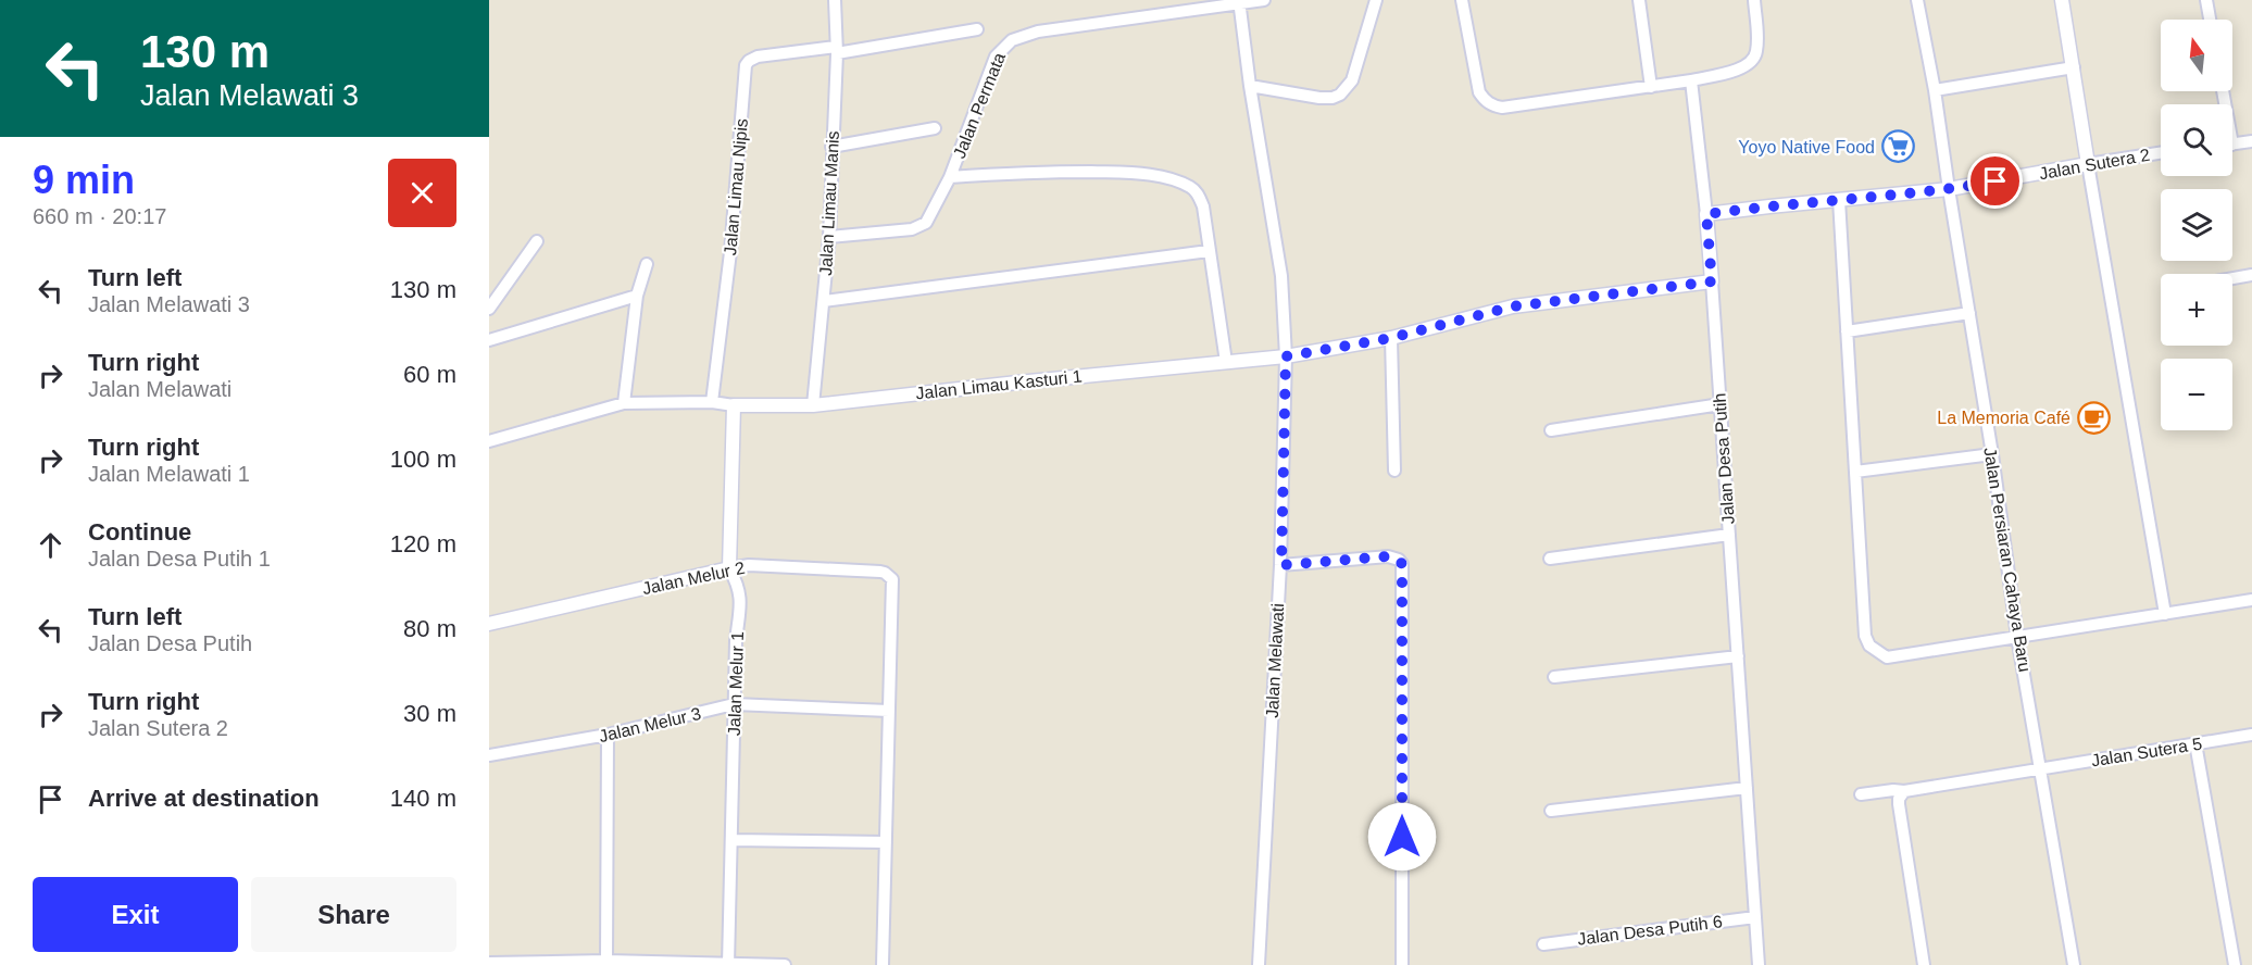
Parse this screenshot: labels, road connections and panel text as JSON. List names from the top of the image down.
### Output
{
  "streets": {
    "street": [
      "Jalan Permata",
      "Jalan Sutera 2",
      "Jalan Limau Nipis",
      "Jalan Limau Manis",
      "Jalan Limau Kasturi 1",
      "Jalan Desa Putih",
      "Jalan Persiaran Cahaya Baru",
      "Jalan Melur 2",
      "Jalan Melawati",
      "Jalan Melur 1",
      "Jalan Melur 3",
      "Jalan Sutera 5",
      "Jalan Desa Putih 6"
    ]
  },
  "crossings": [
    ["Jalan Permata", "Jalan Limau Manis"],
    ["Jalan Permata", "Jalan Melawati"],
    ["Jalan Sutera 2", "Jalan Desa Putih"],
    ["Jalan Sutera 2", "Jalan Persiaran Cahaya Baru"],
    ["Jalan Limau Nipis", "Jalan Limau Manis"],
    ["Jalan Limau Nipis", "Jalan Limau Kasturi 1"],
    ["Jalan Limau Manis", "Jalan Limau Kasturi 1"],
    ["Jalan Limau Kasturi 1", "Jalan Desa Putih"],
    ["Jalan Limau Kasturi 1", "Jalan Melawati"],
    ["Jalan Limau Kasturi 1", "Jalan Melur 1"],
    ["Jalan Desa Putih", "Jalan Desa Putih 6"],
    ["Jalan Persiaran Cahaya Baru", "Jalan Sutera 5"],
    ["Jalan Melur 2", "Jalan Melur 1"],
    ["Jalan Melur 2", "Jalan Melur 3"],
    ["Jalan Melur 1", "Jalan Melur 3"]
  ],
  "places": {
    "supermarket": ["Yoyo Native Food"],
    "cafe": ["La Memoria Café"]
  },
  "north": "top",
  "page": {
    "turn": ["130 m", "Jalan Melawati 3"],
    "map_buttons": ["+", "−"],
    "heading": ["9 min", "660 m · 20:17"],
    "list": [
      {
        "name": "Turn left",
        "note": "Jalan Melawati 3",
        "value": "130 m"
      },
      {
        "name": "Turn right",
        "note": "Jalan Melawati",
        "value": "60 m"
      },
      {
        "name": "Turn right",
        "note": "Jalan Melawati 1",
        "value": "100 m"
      },
      {
        "name": "Continue",
        "note": "Jalan Desa Putih 1",
        "value": "120 m"
      },
      {
        "name": "Turn left",
        "note": "Jalan Desa Putih",
        "value": "80 m"
      },
      {
        "name": "Turn right",
        "note": "Jalan Sutera 2",
        "value": "30 m"
      },
      {
        "name": "Arrive at destination",
        "value": "140 m"
      }
    ],
    "buttons": ["Exit", "Share"]
  }
}
